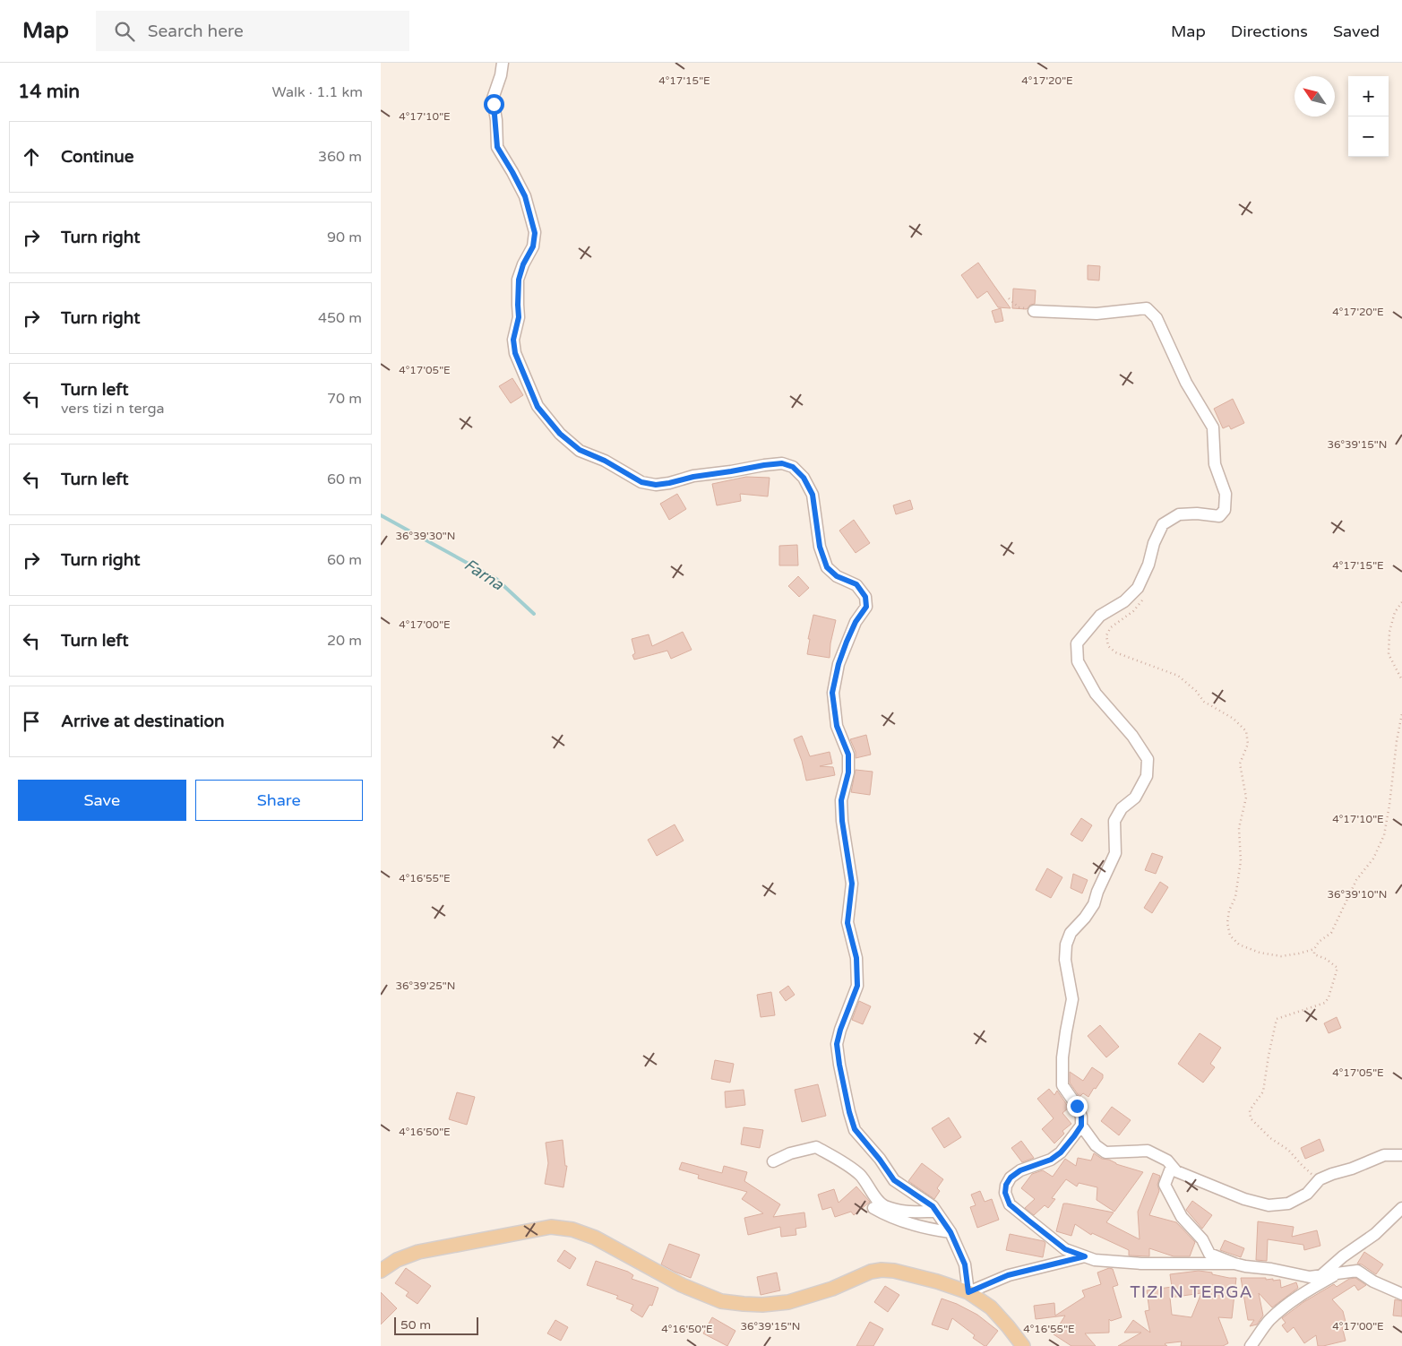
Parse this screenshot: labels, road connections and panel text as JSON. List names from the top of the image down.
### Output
{
  "districts": ["TIZI N TERGA"],
  "water": ["Farna"],
  "scale_bar": "50 m",
  "north": "top left",
  "page": {
    "header": "Map",
    "search": "Search here",
    "nav": ["Map", "Directions", "Saved"],
    "heading": ["14 min", "Walk · 1.1 km"],
    "map_buttons": ["+", "−"],
    "list": [
      ["Continue", "360 m"],
      ["Turn right", "90 m"],
      ["Turn right", "450 m"],
      ["Turn left", "vers tizi n terga", "70 m"],
      ["Turn left", "60 m"],
      ["Turn right", "60 m"],
      ["Turn left", "20 m"],
      "Arrive at destination"
    ],
    "buttons": ["Save", "Share"],
    "scale": "50 m"
  },
  "coordinates": [
    "4°17'15\"E",
    "4°17'20\"E",
    "4°17'10\"E",
    "4°17'05\"E",
    "36°39'15\"N",
    "36°39'30\"N",
    "4°17'00\"E",
    "4°16'55\"E",
    "36°39'10\"N",
    "36°39'25\"N",
    "4°16'50\"E"
  ]
}
